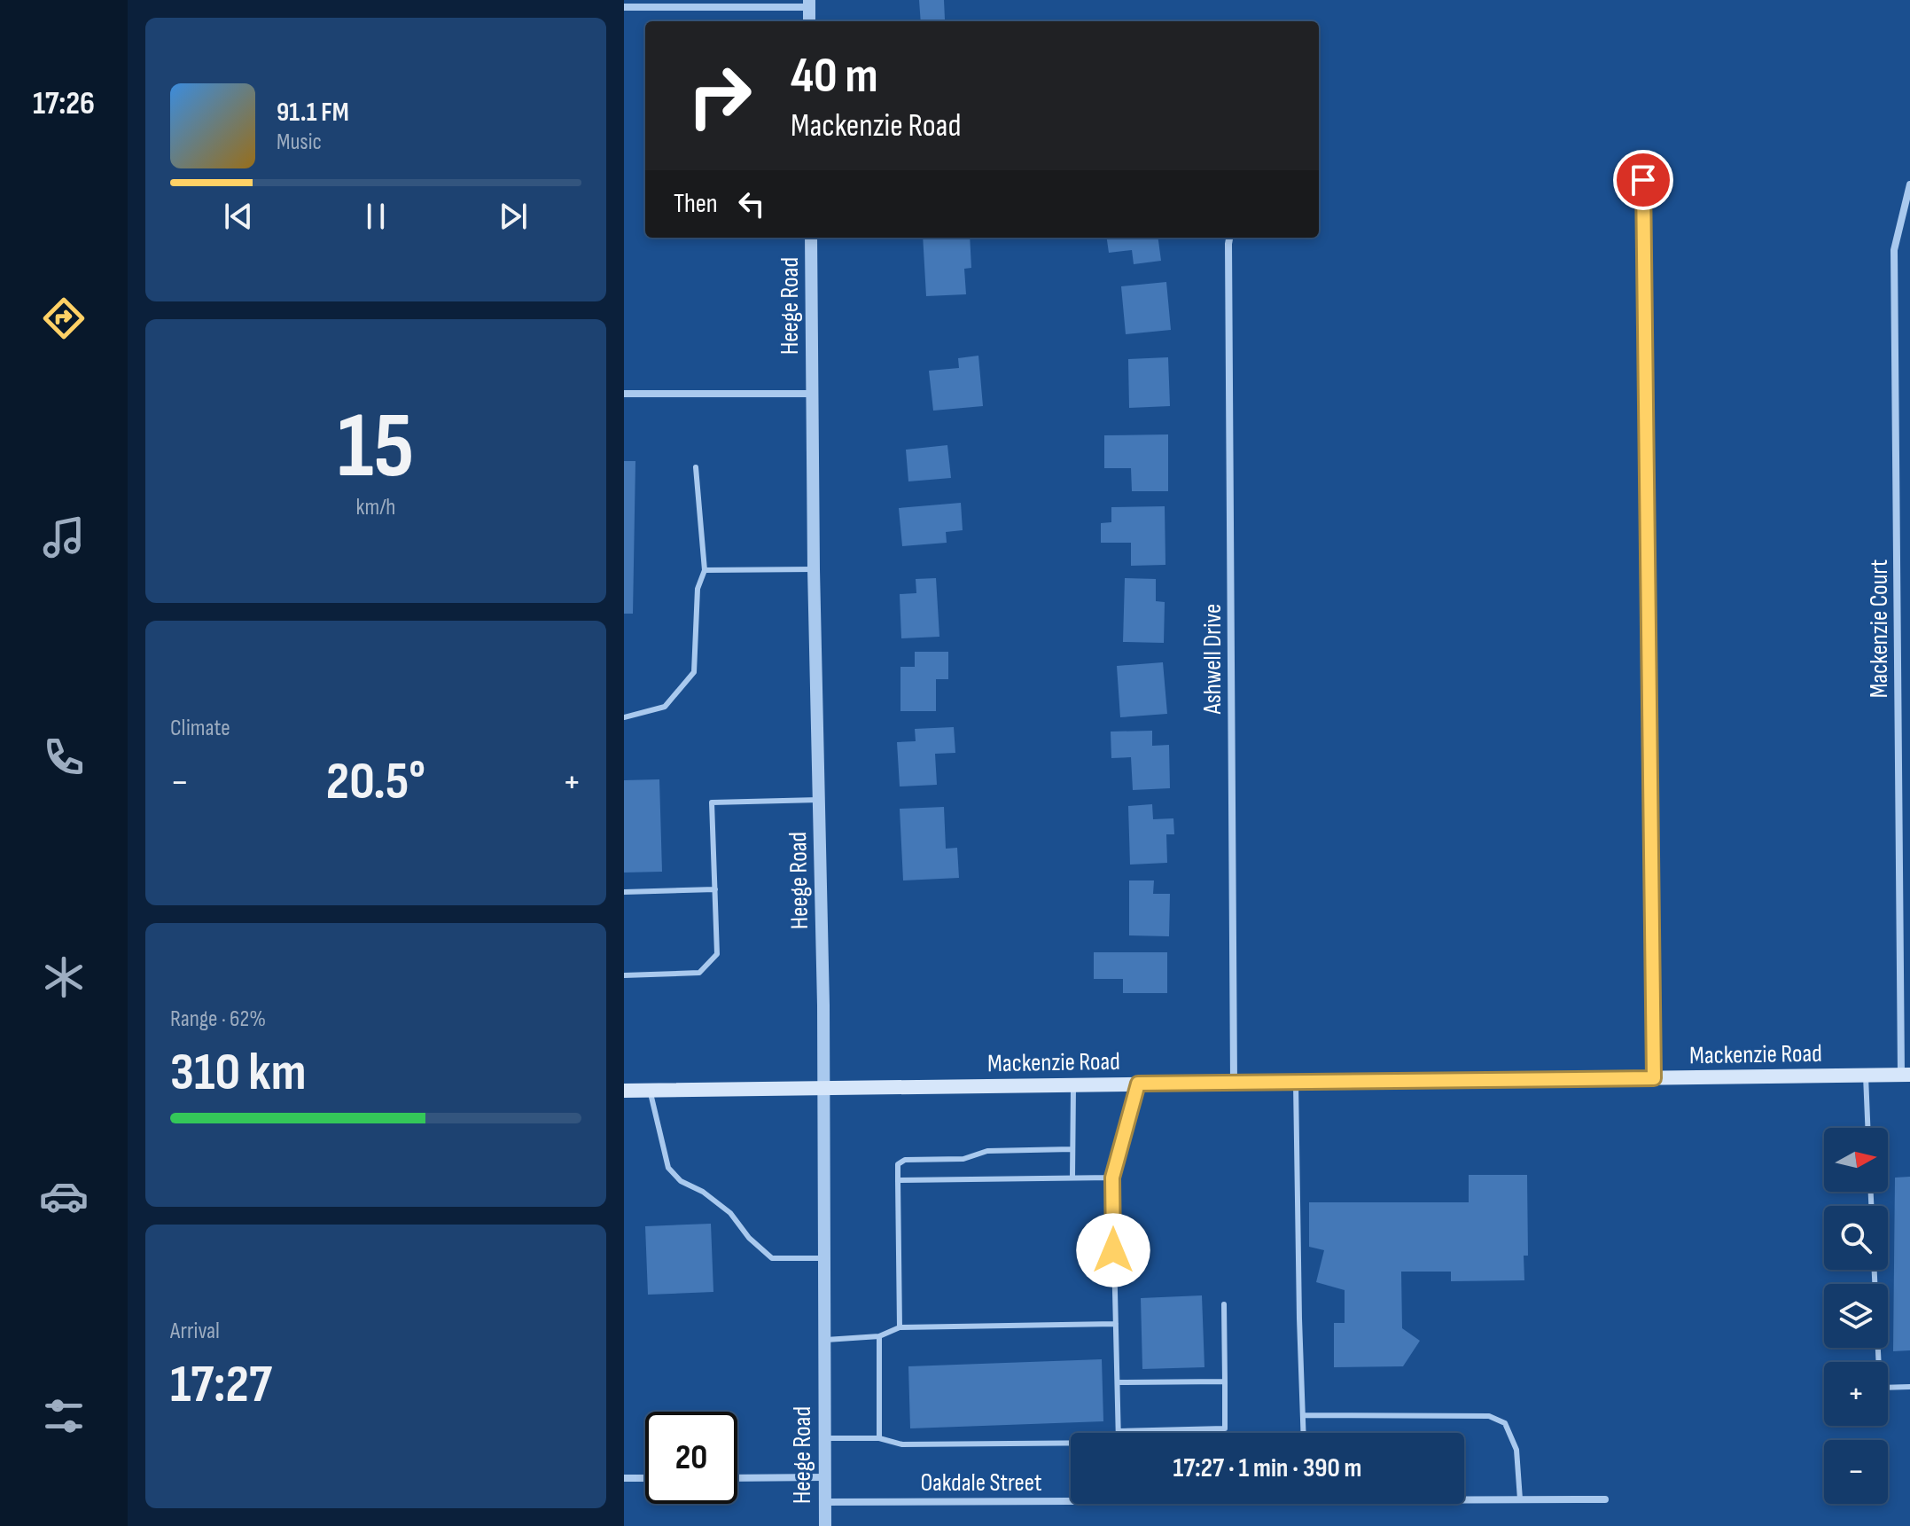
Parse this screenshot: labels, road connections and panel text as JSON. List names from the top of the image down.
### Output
{
  "streets": {
    "main road": ["Mackenzie Road"],
    "street": [
      "Heege Road",
      "Mackenzie Court",
      "Ashwell Drive",
      "Oakdale Street"
    ]
  },
  "crossings": [
    ["Heege Road", "Mackenzie Road"],
    ["Heege Road", "Oakdale Street"],
    ["Mackenzie Court", "Mackenzie Road"],
    ["Ashwell Drive", "Mackenzie Road"]
  ],
  "north": "right",
  "page": {
    "tabs": "17:26",
    "turn": ["40 m", "Mackenzie Road"],
    "song": ["91.1 FM", "Music"],
    "then": "Then",
    "tile": [
      ["15", "km/h"],
      "Climate",
      ["Range · 62%", "310 km"],
      ["Arrival", "17:27"]
    ],
    "heat": ["−", "20.5°", "+"],
    "map_buttons": ["+", "−"],
    "limit": "20",
    "trip": "17:27 · 1 min · 390 m"
  }
}
